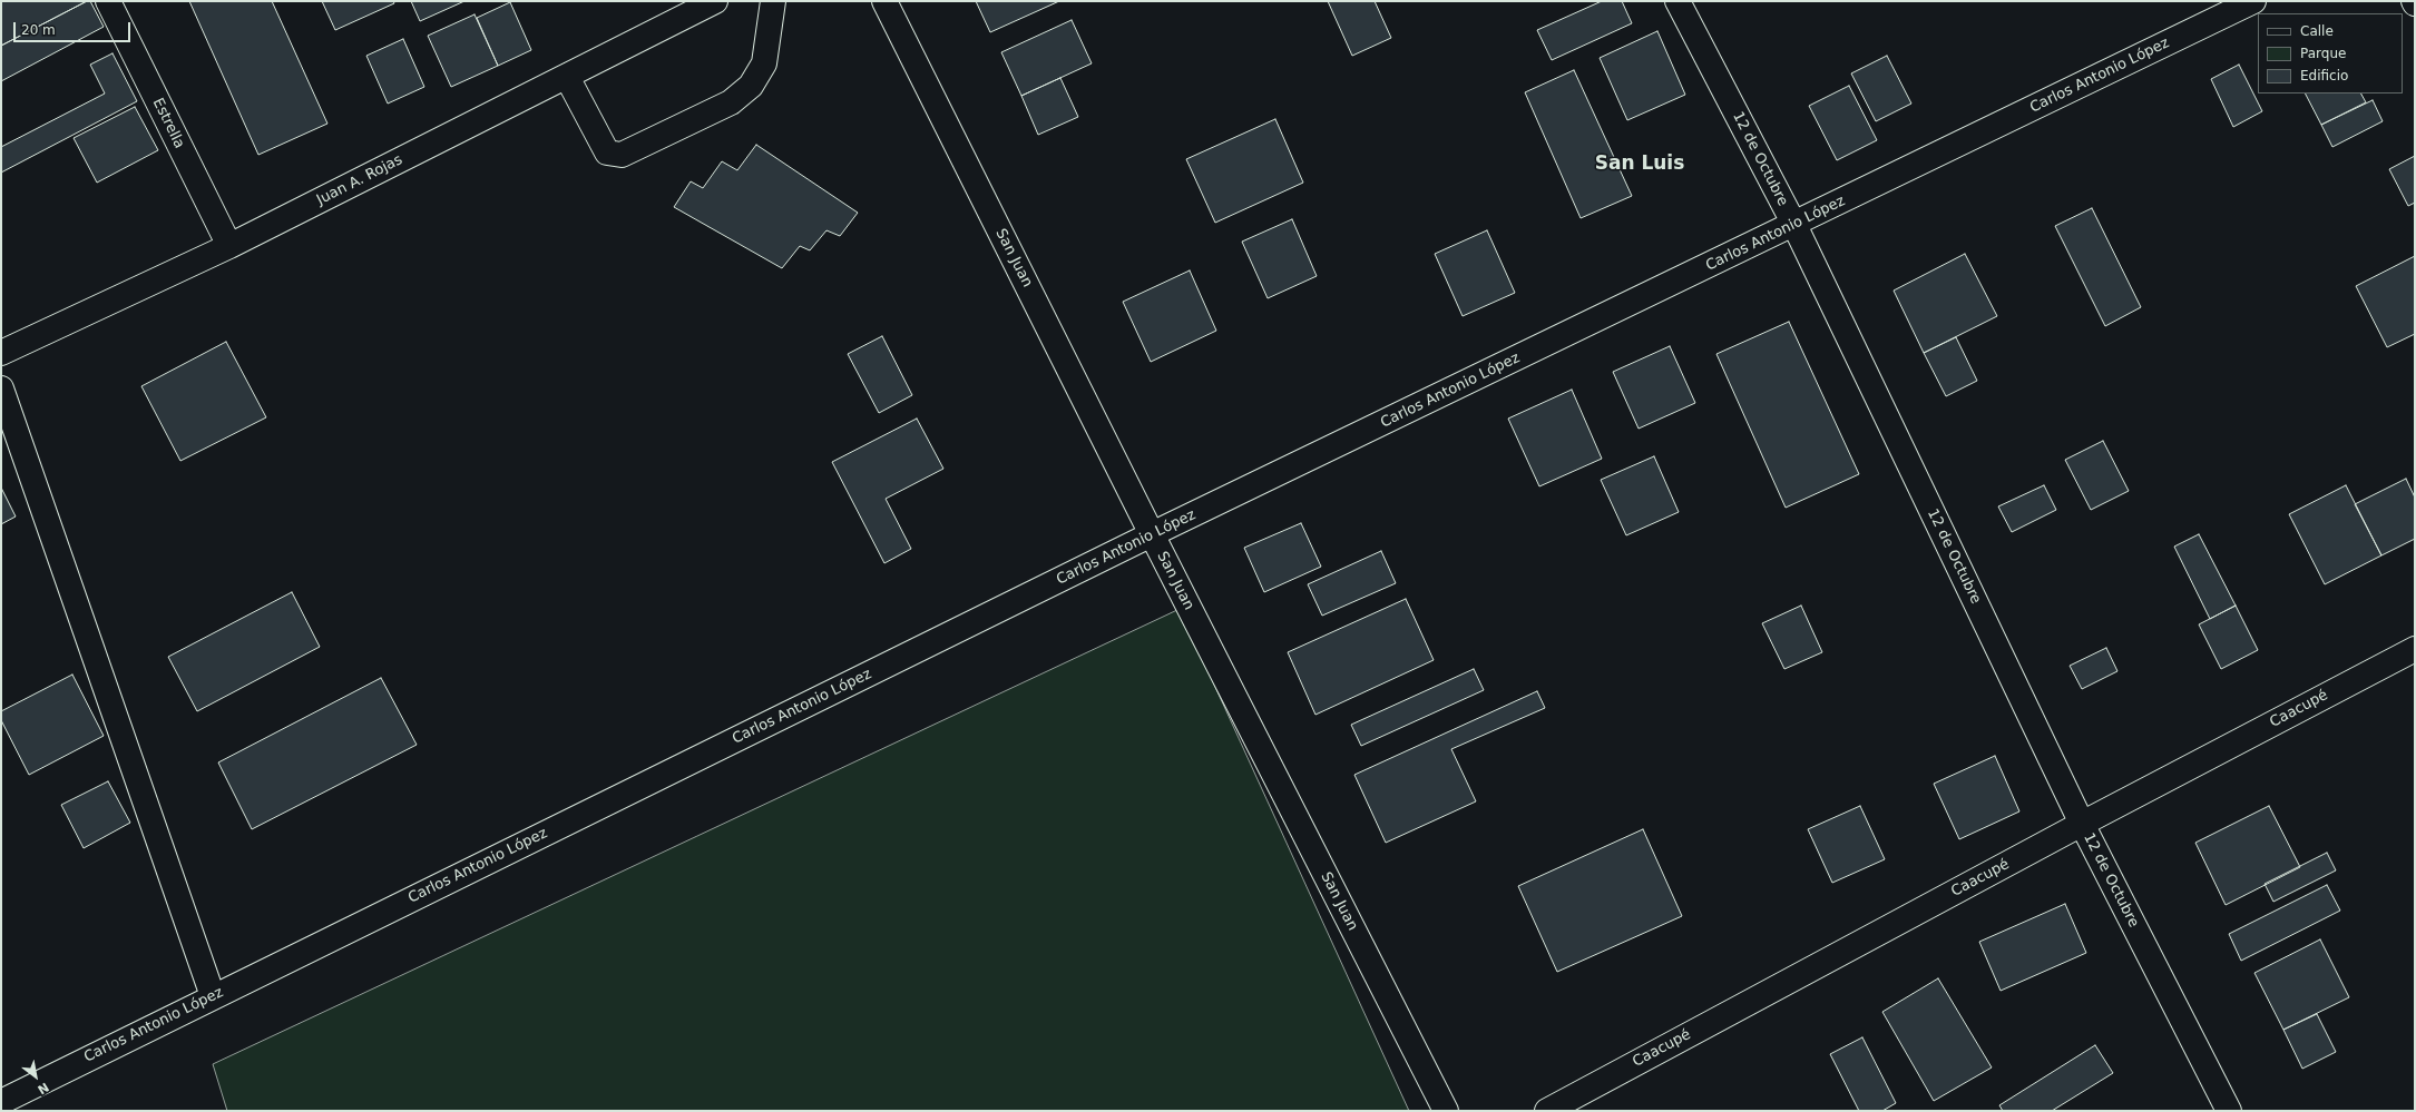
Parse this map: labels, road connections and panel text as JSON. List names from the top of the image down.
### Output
{
  "streets": {
    "street": [
      "Carlos Antonio López",
      "Estrella",
      "12 de Octubre",
      "Juan A. Rojas",
      "San Juan",
      "Caacupé"
    ]
  },
  "crossings": [
    ["Carlos Antonio López", "12 de Octubre"],
    ["Carlos Antonio López", "San Juan"],
    ["Estrella", "Juan A. Rojas"],
    ["12 de Octubre", "Caacupé"]
  ],
  "districts": ["San Luis"],
  "legend": ["Calle", "Parque", "Edificio"],
  "scale_bar": "20 m",
  "north": "bottom right"
}
